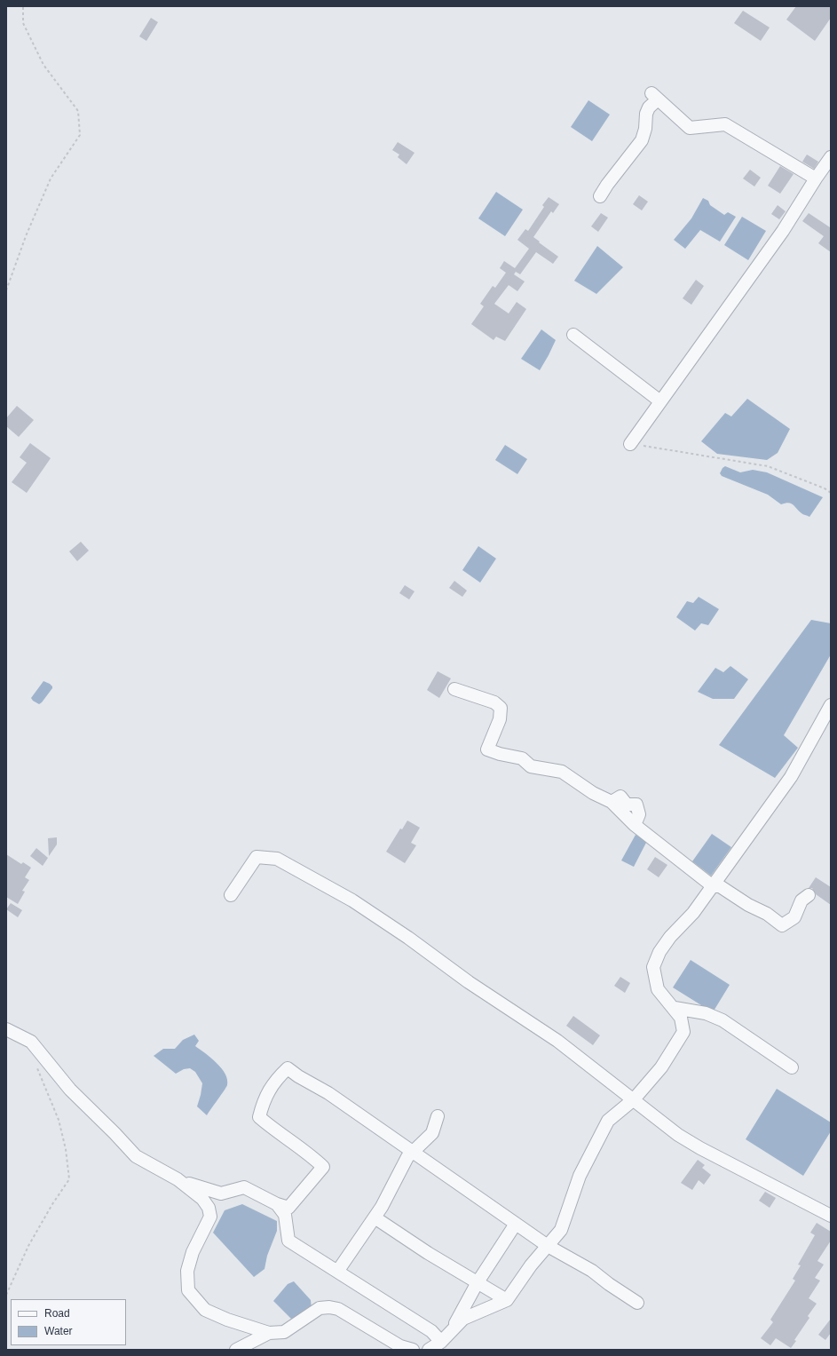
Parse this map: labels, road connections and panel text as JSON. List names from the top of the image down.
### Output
{
  "legend": ["Road", "Water"]
}
